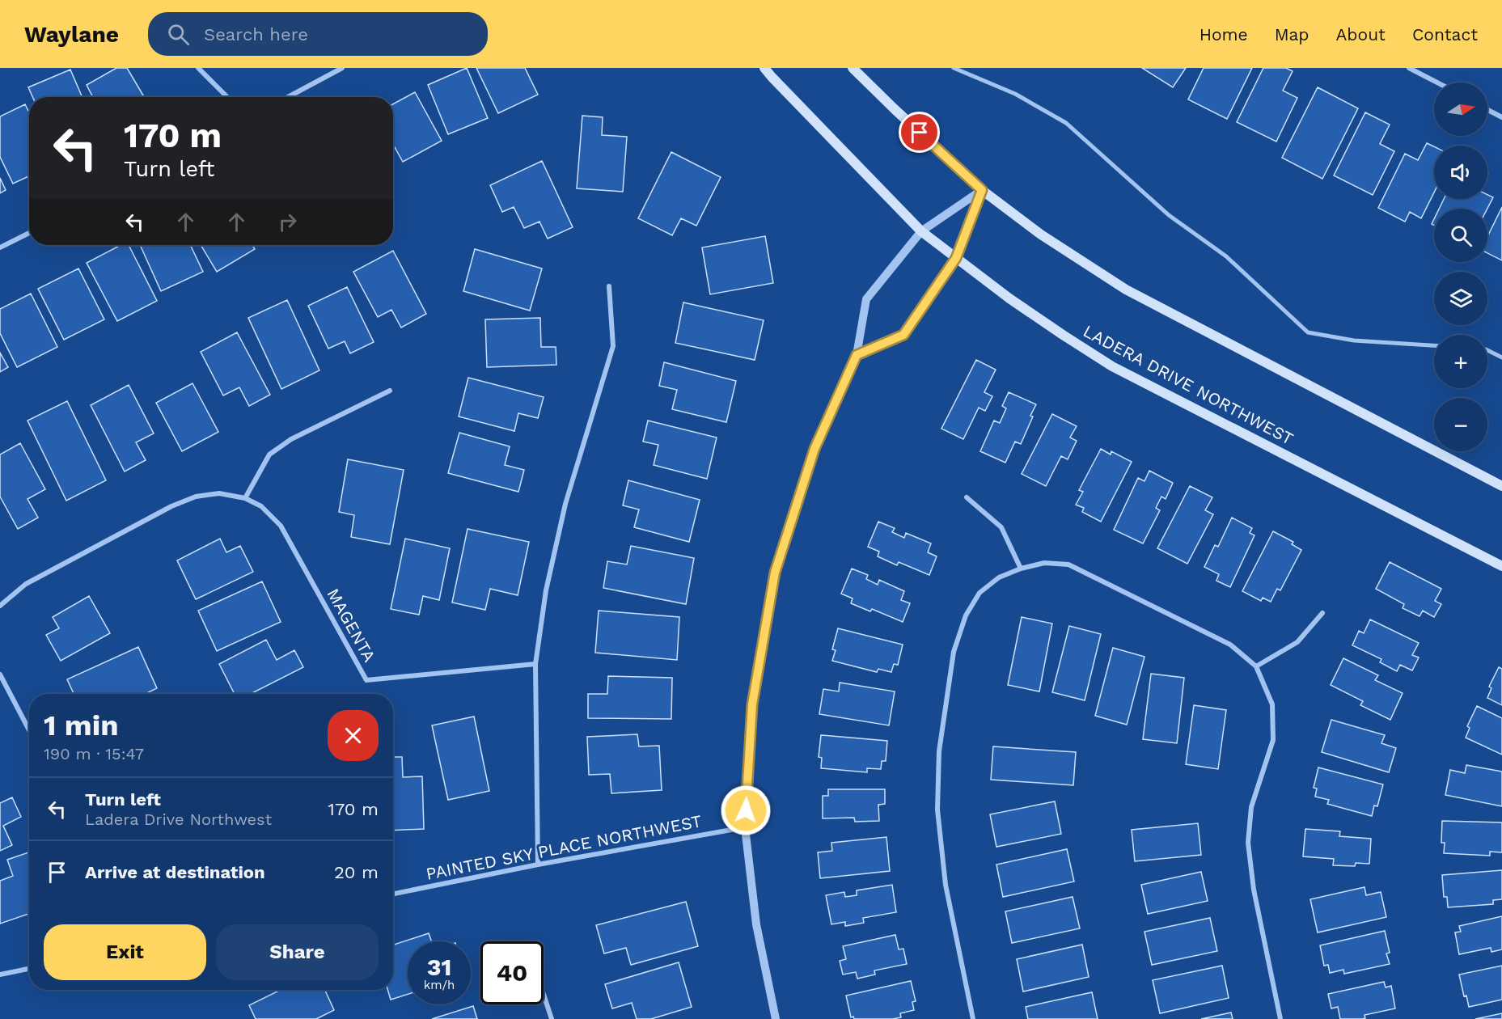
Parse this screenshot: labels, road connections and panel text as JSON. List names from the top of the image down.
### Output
{
  "streets": {
    "main road": ["LADERA DRIVE NORTHWEST"],
    "street": ["MAGENTA", "PAINTED SKY PLACE NORTHWEST"]
  },
  "north": "right",
  "page": {
    "header": "Waylane",
    "search": "Search here",
    "nav": [
      "Home",
      "Map",
      "About",
      "Contact"
    ],
    "map_buttons": ["+", "−"],
    "turn": ["170 m", "Turn left"],
    "heading": ["1 min", "190 m · 15:47"],
    "list": [
      {
        "name": "Turn left",
        "note": "Ladera Drive Northwest",
        "value": "170 m"
      },
      {
        "name": "Arrive at destination",
        "value": "20 m"
      }
    ],
    "buttons": ["Exit", "Share"],
    "speed": "31 km/h",
    "limit": "40"
  }
}
